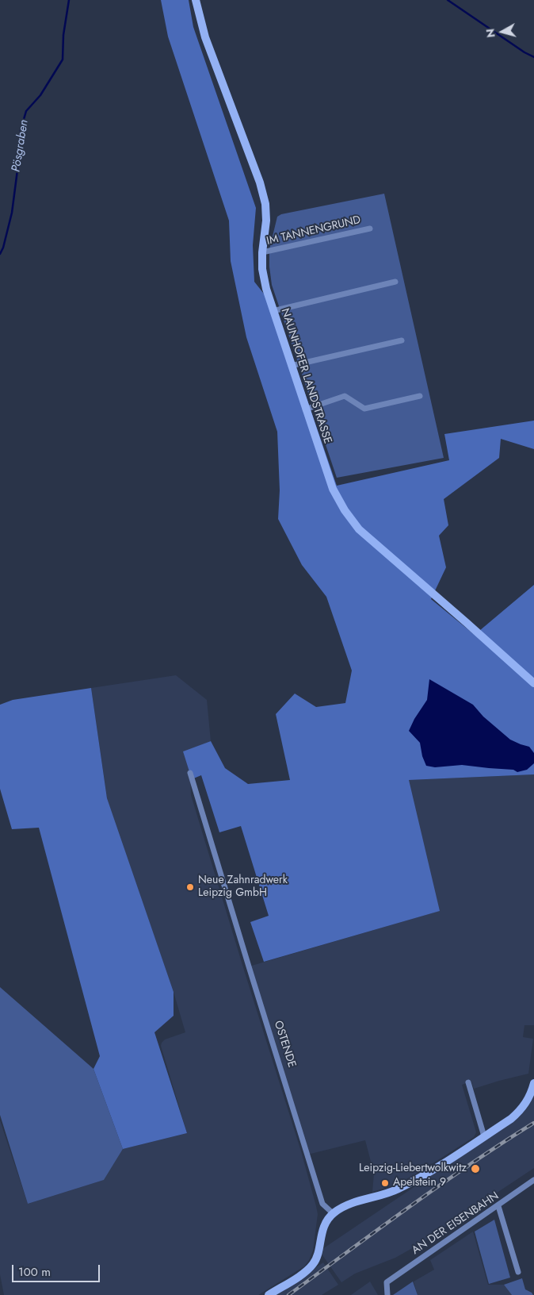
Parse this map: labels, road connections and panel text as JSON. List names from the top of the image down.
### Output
{
  "streets": {
    "street": [
      "IM TANNENGRUND",
      "NAUNHOFER LANDSTRASSE",
      "OSTENDE",
      "AN DER EISENBAHN"
    ]
  },
  "crossings": [
    ["IM TANNENGRUND", "NAUNHOFER LANDSTRASSE"]
  ],
  "water": ["Pösgraben"],
  "places": ["Neue Zahnradwerk Leipzig GmbH", "Leipzig-Liebertwolkwitz", "Apelstein 9"],
  "scale_bar": "100 m",
  "north": "left"
}
